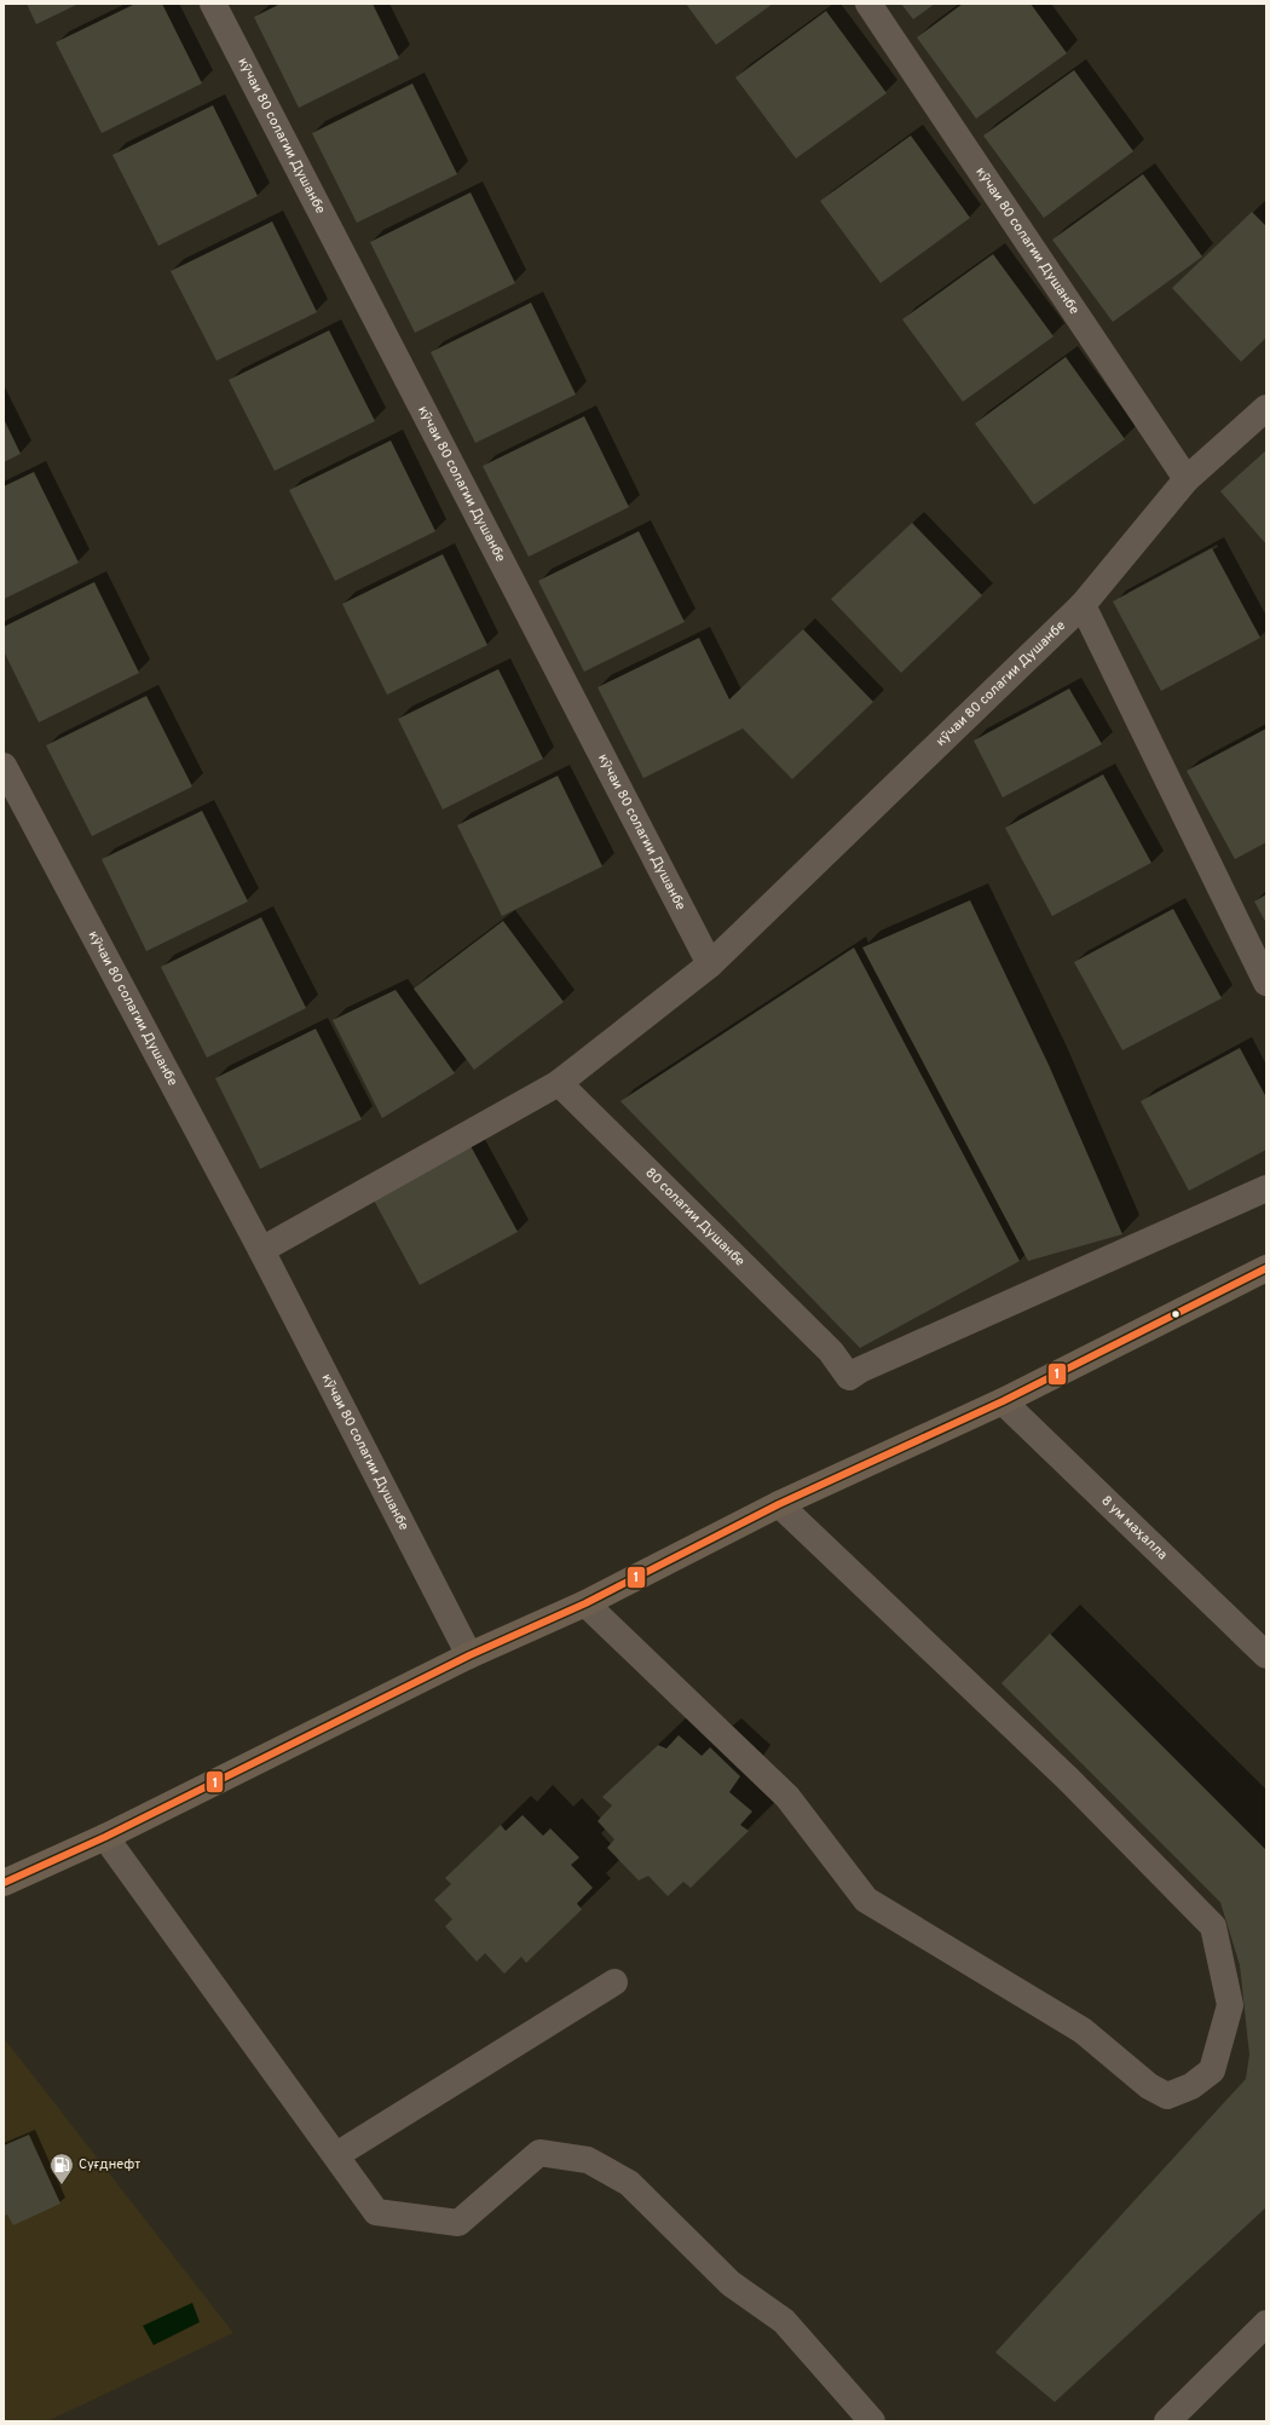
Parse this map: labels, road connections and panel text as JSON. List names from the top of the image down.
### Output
{
  "streets": {
    "street": ["кӯчаи 80 солагии Душанбе", "80 солагии Душанбе", "8 ум маҳалла"]
  },
  "crossings": [
    ["кӯчаи 80 солагии Душанбе", "80 солагии Душанбе"]
  ],
  "places": {
    "fuel station": ["Суғднефт"]
  },
  "lines": ["transit line 1"]
}
